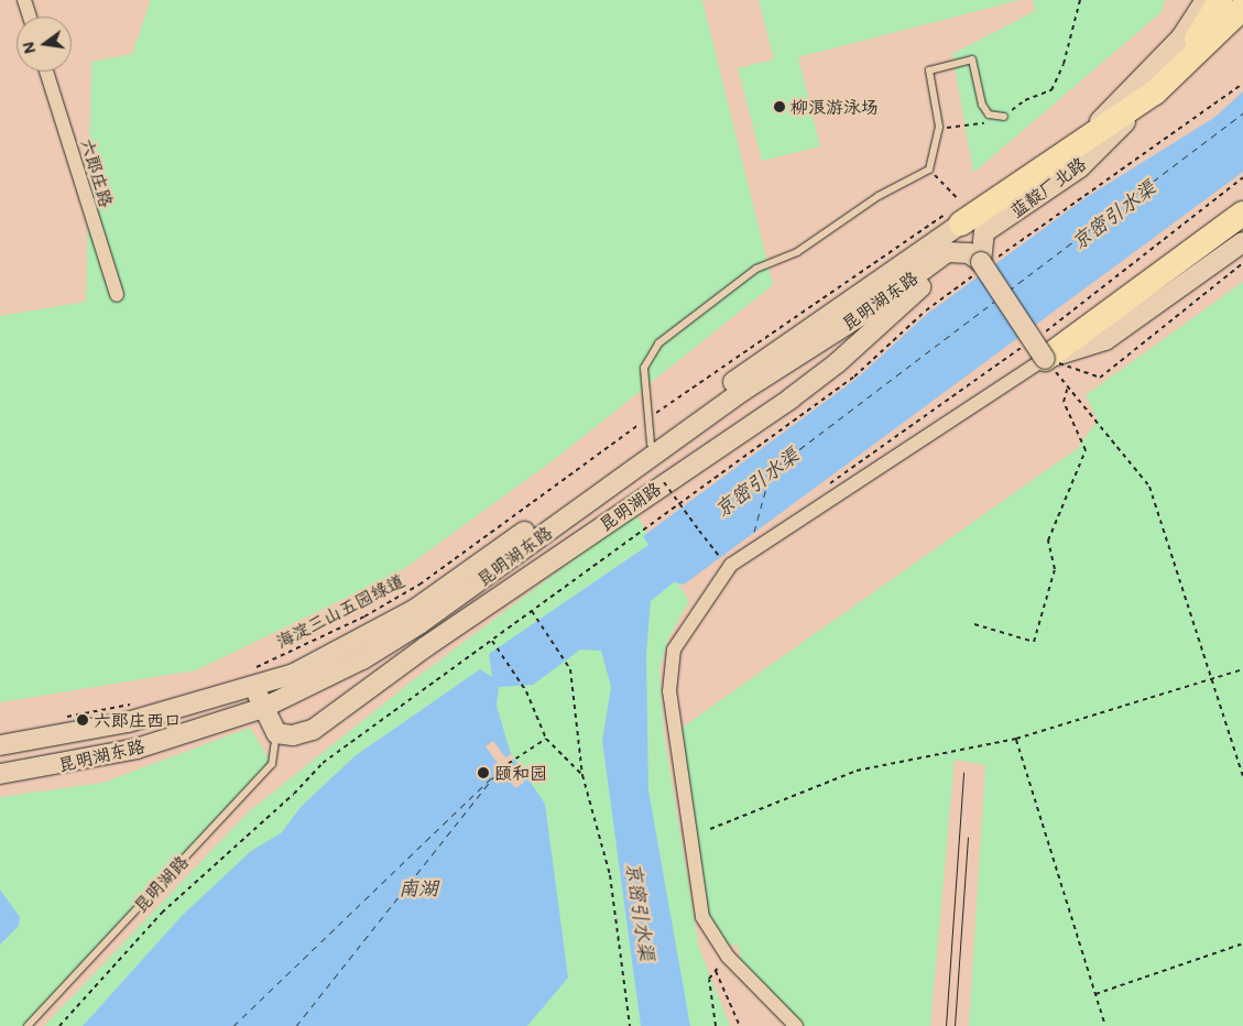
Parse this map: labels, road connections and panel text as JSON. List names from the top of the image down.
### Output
{
  "streets": {
    "highway": ["蓝靛厂北路"],
    "main road": ["昆明湖东路", "昆明湖路"],
    "street": ["六郎庄路"],
    "path": ["海淀三山五园绿道"]
  },
  "crossings": [
    ["蓝靛厂北路", "昆明湖东路"],
    ["蓝靛厂北路", "昆明湖路"],
    ["蓝靛厂北路", "海淀三山五园绿道"],
    ["昆明湖东路", "昆明湖路"],
    ["昆明湖东路", "海淀三山五园绿道"]
  ],
  "water": ["京密引水渠", "南湖"],
  "places": ["柳浪游泳场", "六郎庄西口", "颐和园"],
  "north": "left"
}
